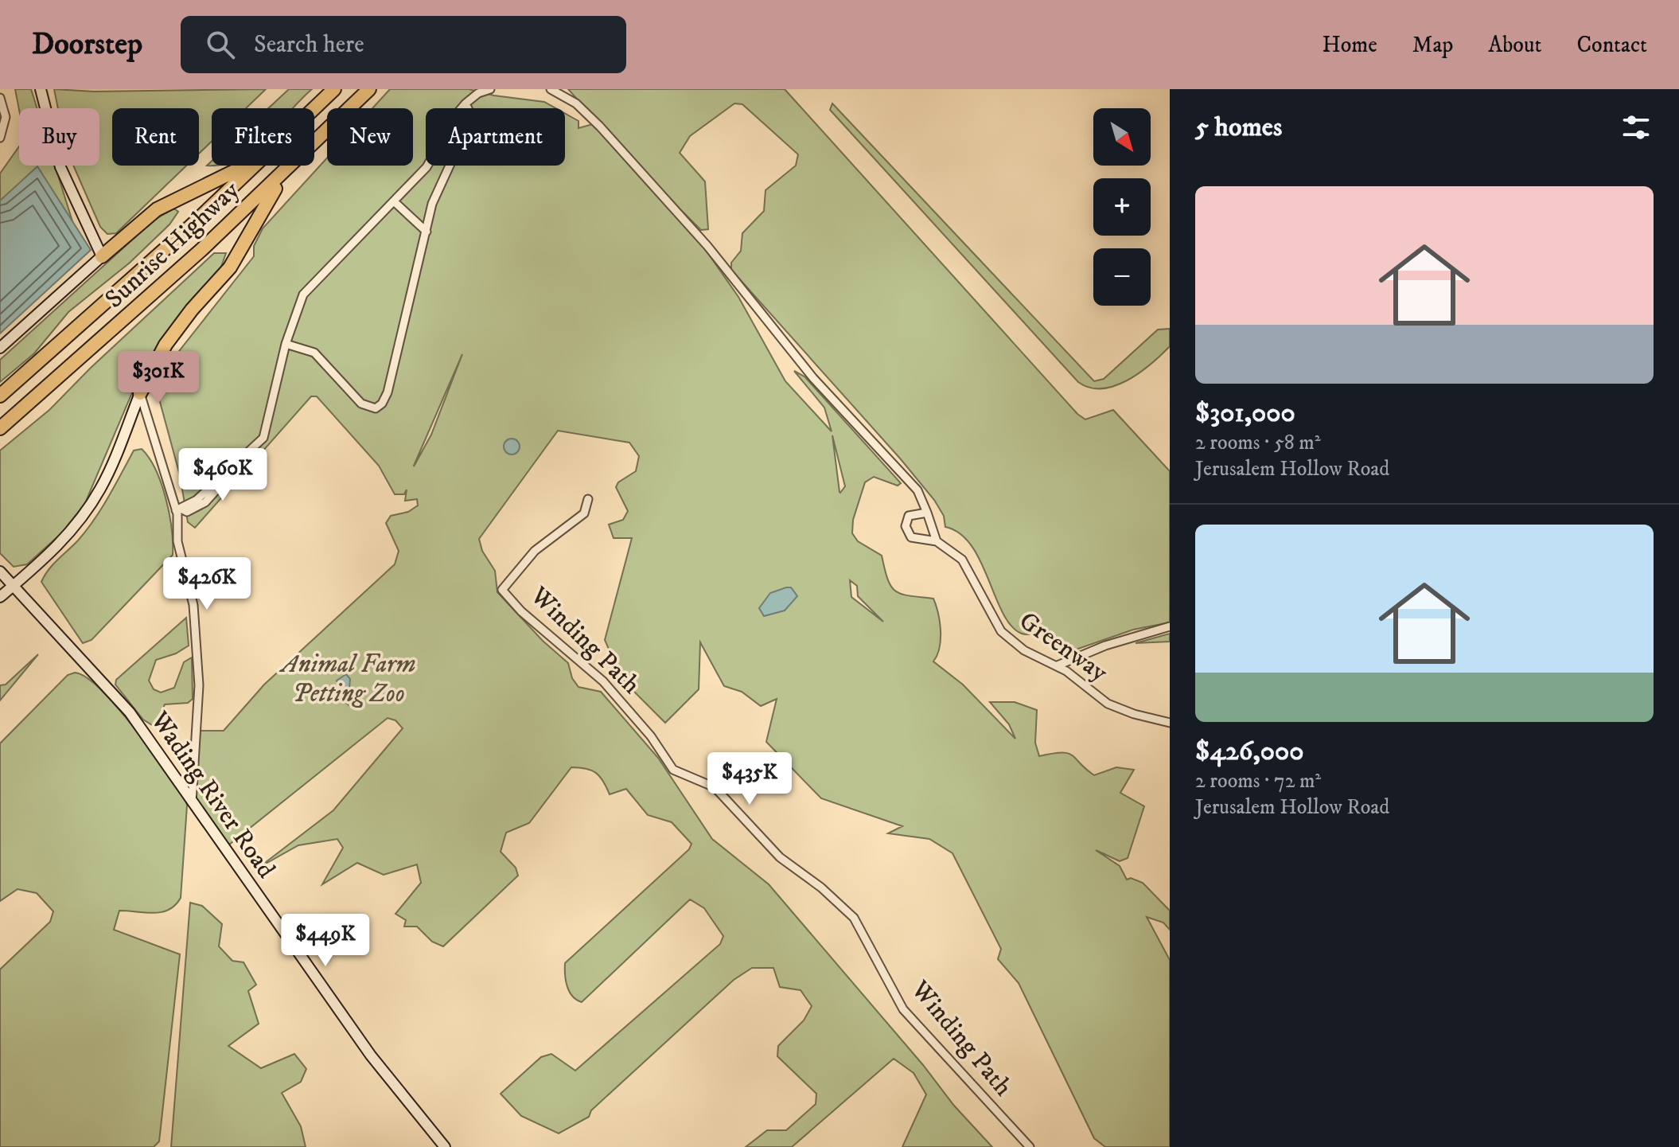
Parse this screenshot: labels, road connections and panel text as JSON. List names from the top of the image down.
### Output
{
  "streets": {
    "highway": ["Sunrise Highway"],
    "main road": ["Wading River Road"],
    "street": ["Winding Path", "Greenway"]
  },
  "parks": ["Animal Farm Petting Zoo"],
  "north": "bottom right",
  "page": {
    "header": "Doorstep",
    "search": "Search here",
    "nav": [
      "Home",
      "Map",
      "About",
      "Contact"
    ],
    "heading": "5 homes",
    "map_buttons": ["+", "−"],
    "chip": [
      "Buy",
      "Rent",
      "Filters",
      "New",
      "Apartment"
    ],
    "list": [
      {
        "name": "$301,000",
        "note": "2 rooms · 58 m² · Jerusalem Hollow Road"
      },
      {
        "name": "$426,000",
        "note": "2 rooms · 72 m² · Jerusalem Hollow Road"
      }
    ],
    "price": [
      "$301K",
      "$460K",
      "$426K",
      "$435K",
      "$449K"
    ]
  }
}
